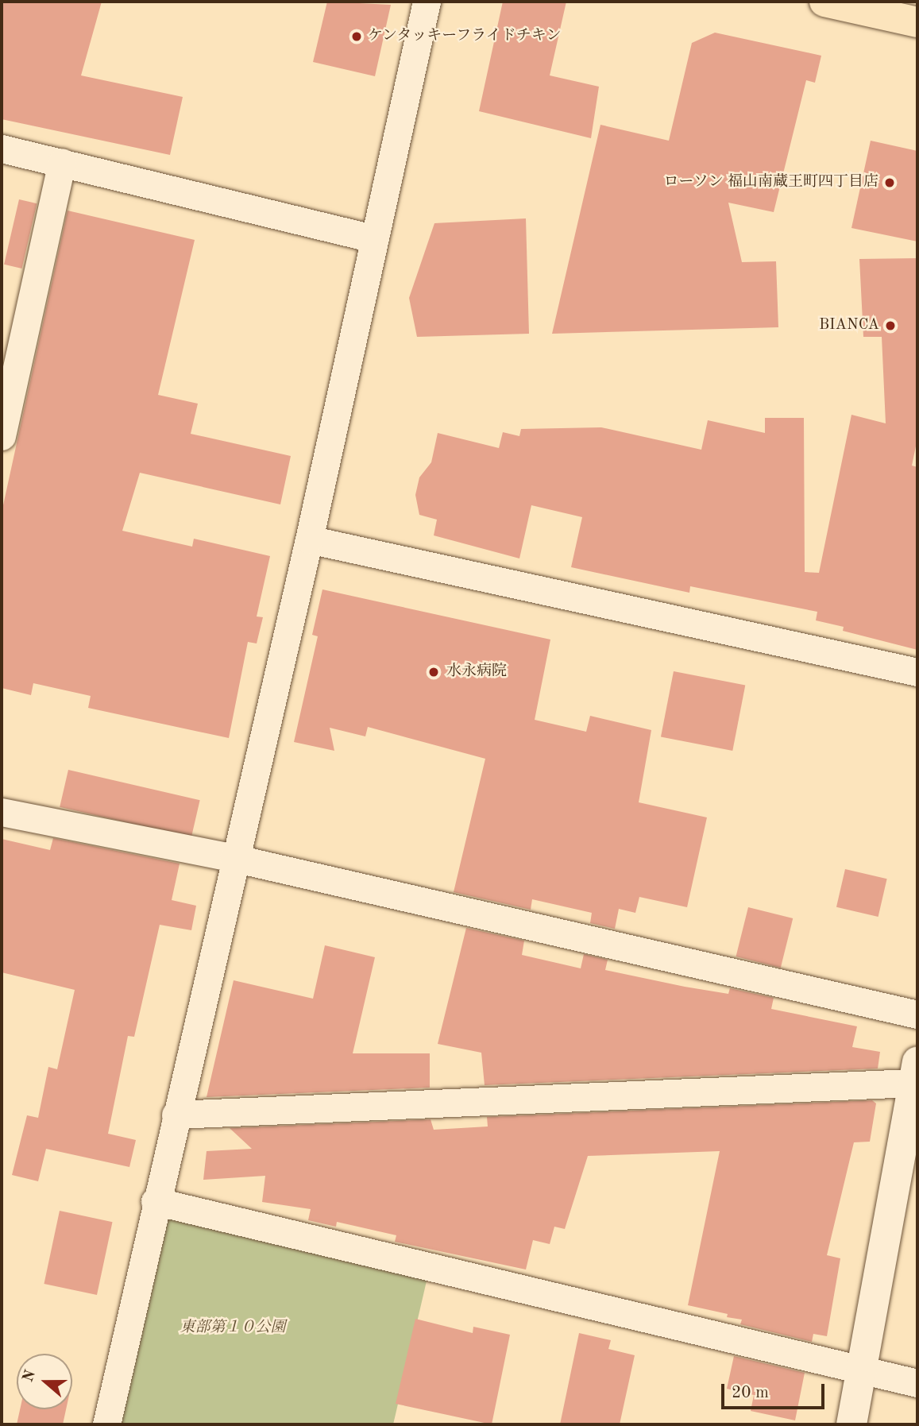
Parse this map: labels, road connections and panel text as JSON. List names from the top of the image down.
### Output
{
  "parks": ["東部第１０公園"],
  "places": [
    "ケンタッキーフライドチキン",
    "ローソン 福山南蔵王町四丁目店",
    "BIANCA",
    "水永病院"
  ],
  "scale_bar": "20 m",
  "north": "left"
}
